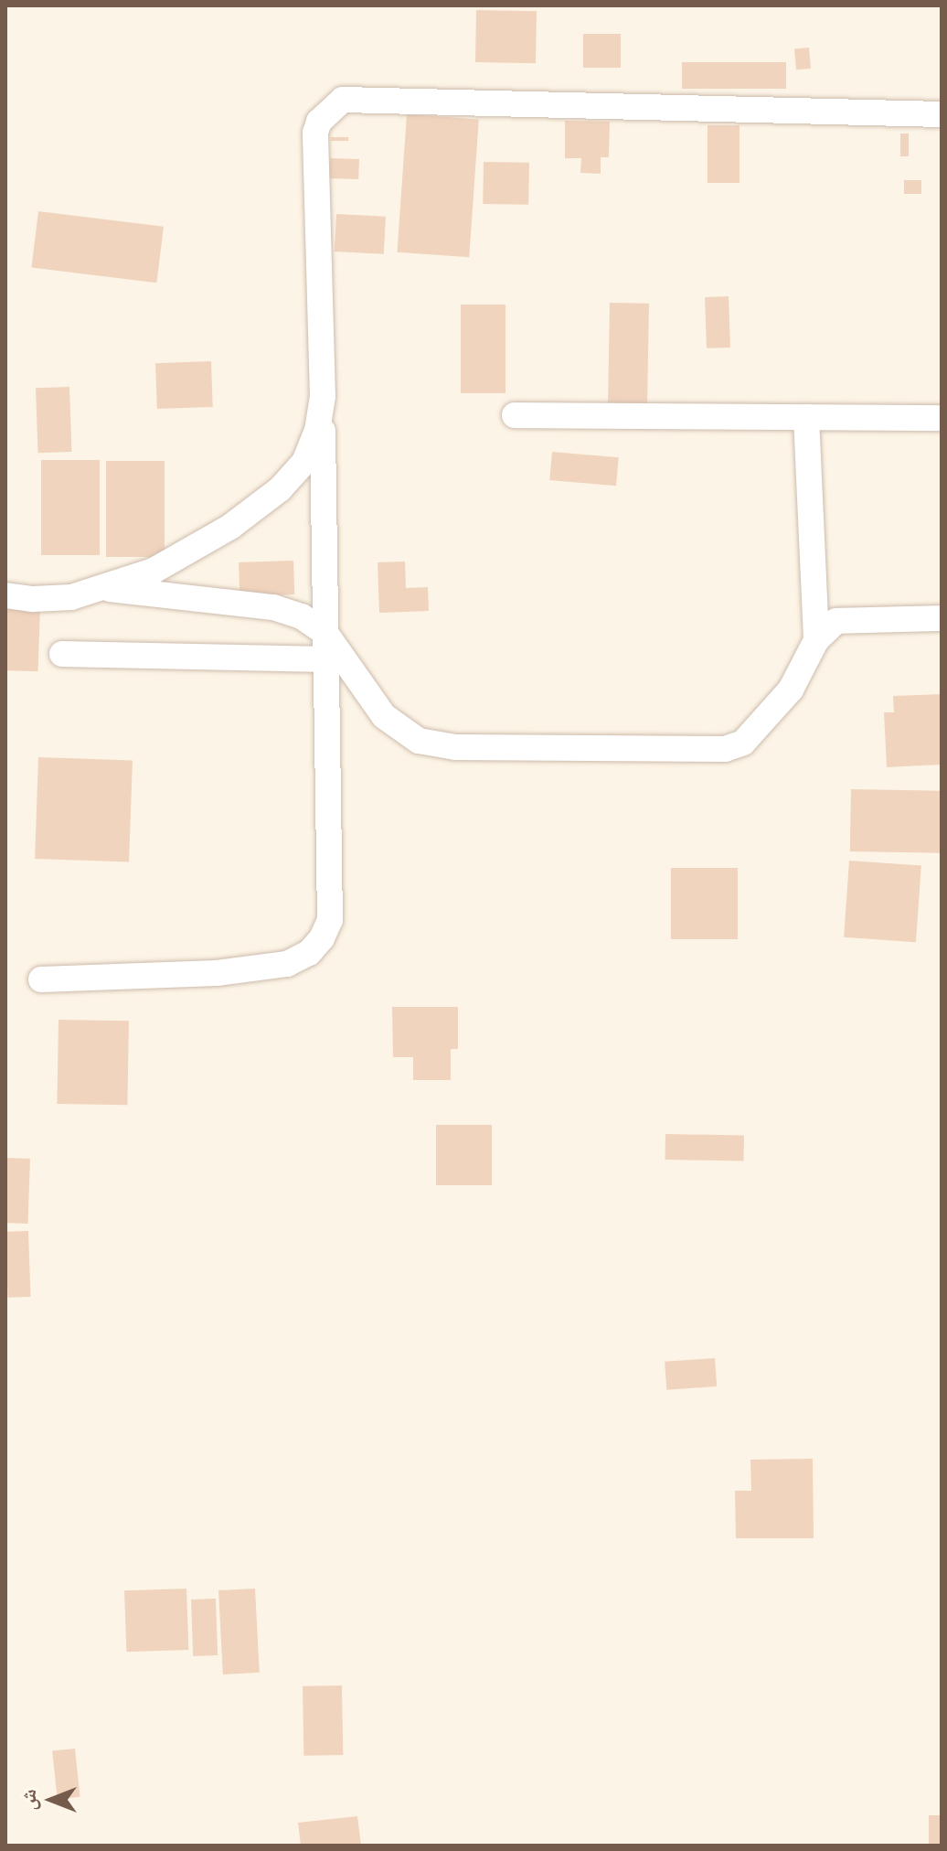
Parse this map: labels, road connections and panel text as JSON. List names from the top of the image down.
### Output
{
  "north": "left"
}
